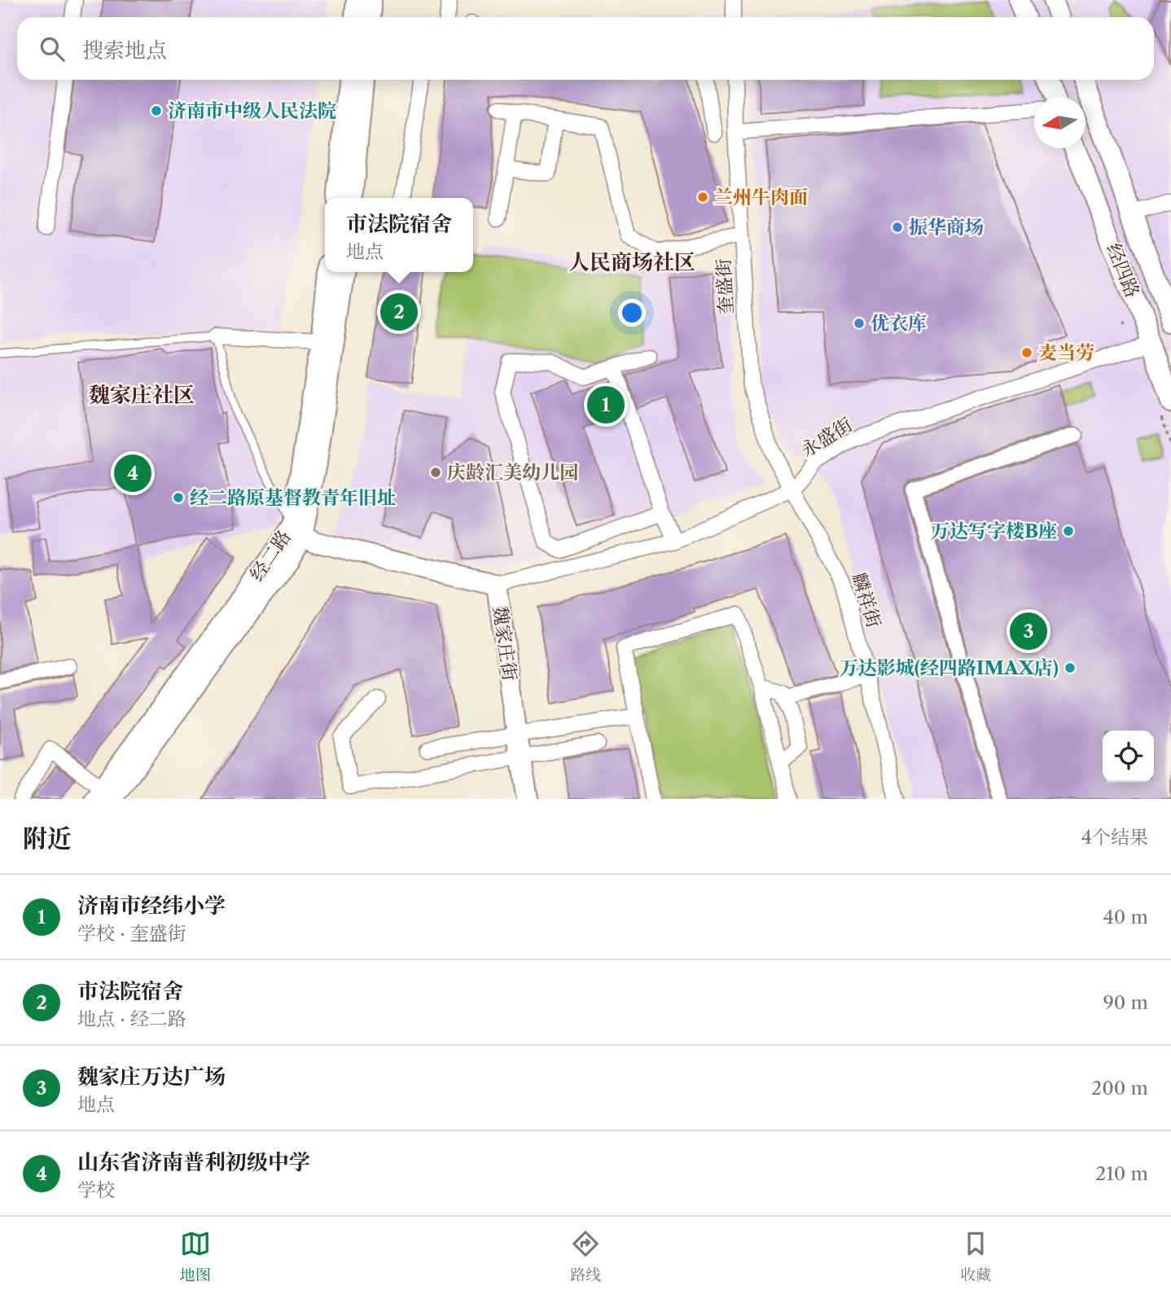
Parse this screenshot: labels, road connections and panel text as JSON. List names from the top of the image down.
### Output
{
  "streets": {
    "street": [
      "经四路",
      "奎盛街",
      "永盛街",
      "经二路",
      "麟祥街",
      "魏家庄街"
    ]
  },
  "crossings": [
    ["经四路", "永盛街"],
    ["奎盛街", "永盛街"],
    ["奎盛街", "麟祥街"],
    ["永盛街", "麟祥街"],
    ["永盛街", "魏家庄街"],
    ["经二路", "魏家庄街"]
  ],
  "districts": ["人民商场社区", "魏家庄社区"],
  "places": [
    "济南市中级人民法院",
    "兰州牛肉面",
    "振华商场",
    "优衣库",
    "麦当劳",
    "庆龄汇美幼儿园",
    "经二路原基督教青年旧址",
    "万达写字楼B座",
    "万达影城(经四路IMAX店)"
  ],
  "north": "left",
  "page": {
    "search": "搜索地点",
    "popup": ["市法院宿舍", "地点"],
    "pins": [
      "2",
      "1",
      "4",
      "3"
    ],
    "heading": ["附近", "4个结果"],
    "list": [
      {
        "mark": "1",
        "name": "济南市经纬小学",
        "note": "学校 · 奎盛街",
        "value": "40 m"
      },
      {
        "mark": "2",
        "name": "市法院宿舍",
        "note": "地点 · 经二路",
        "value": "90 m"
      },
      {
        "mark": "3",
        "name": "魏家庄万达广场",
        "note": "地点",
        "value": "200 m"
      },
      {
        "mark": "4",
        "name": "山东省济南普利初级中学",
        "note": "学校",
        "value": "210 m"
      }
    ],
    "nav": ["地图", "路线", "收藏"]
  }
}
